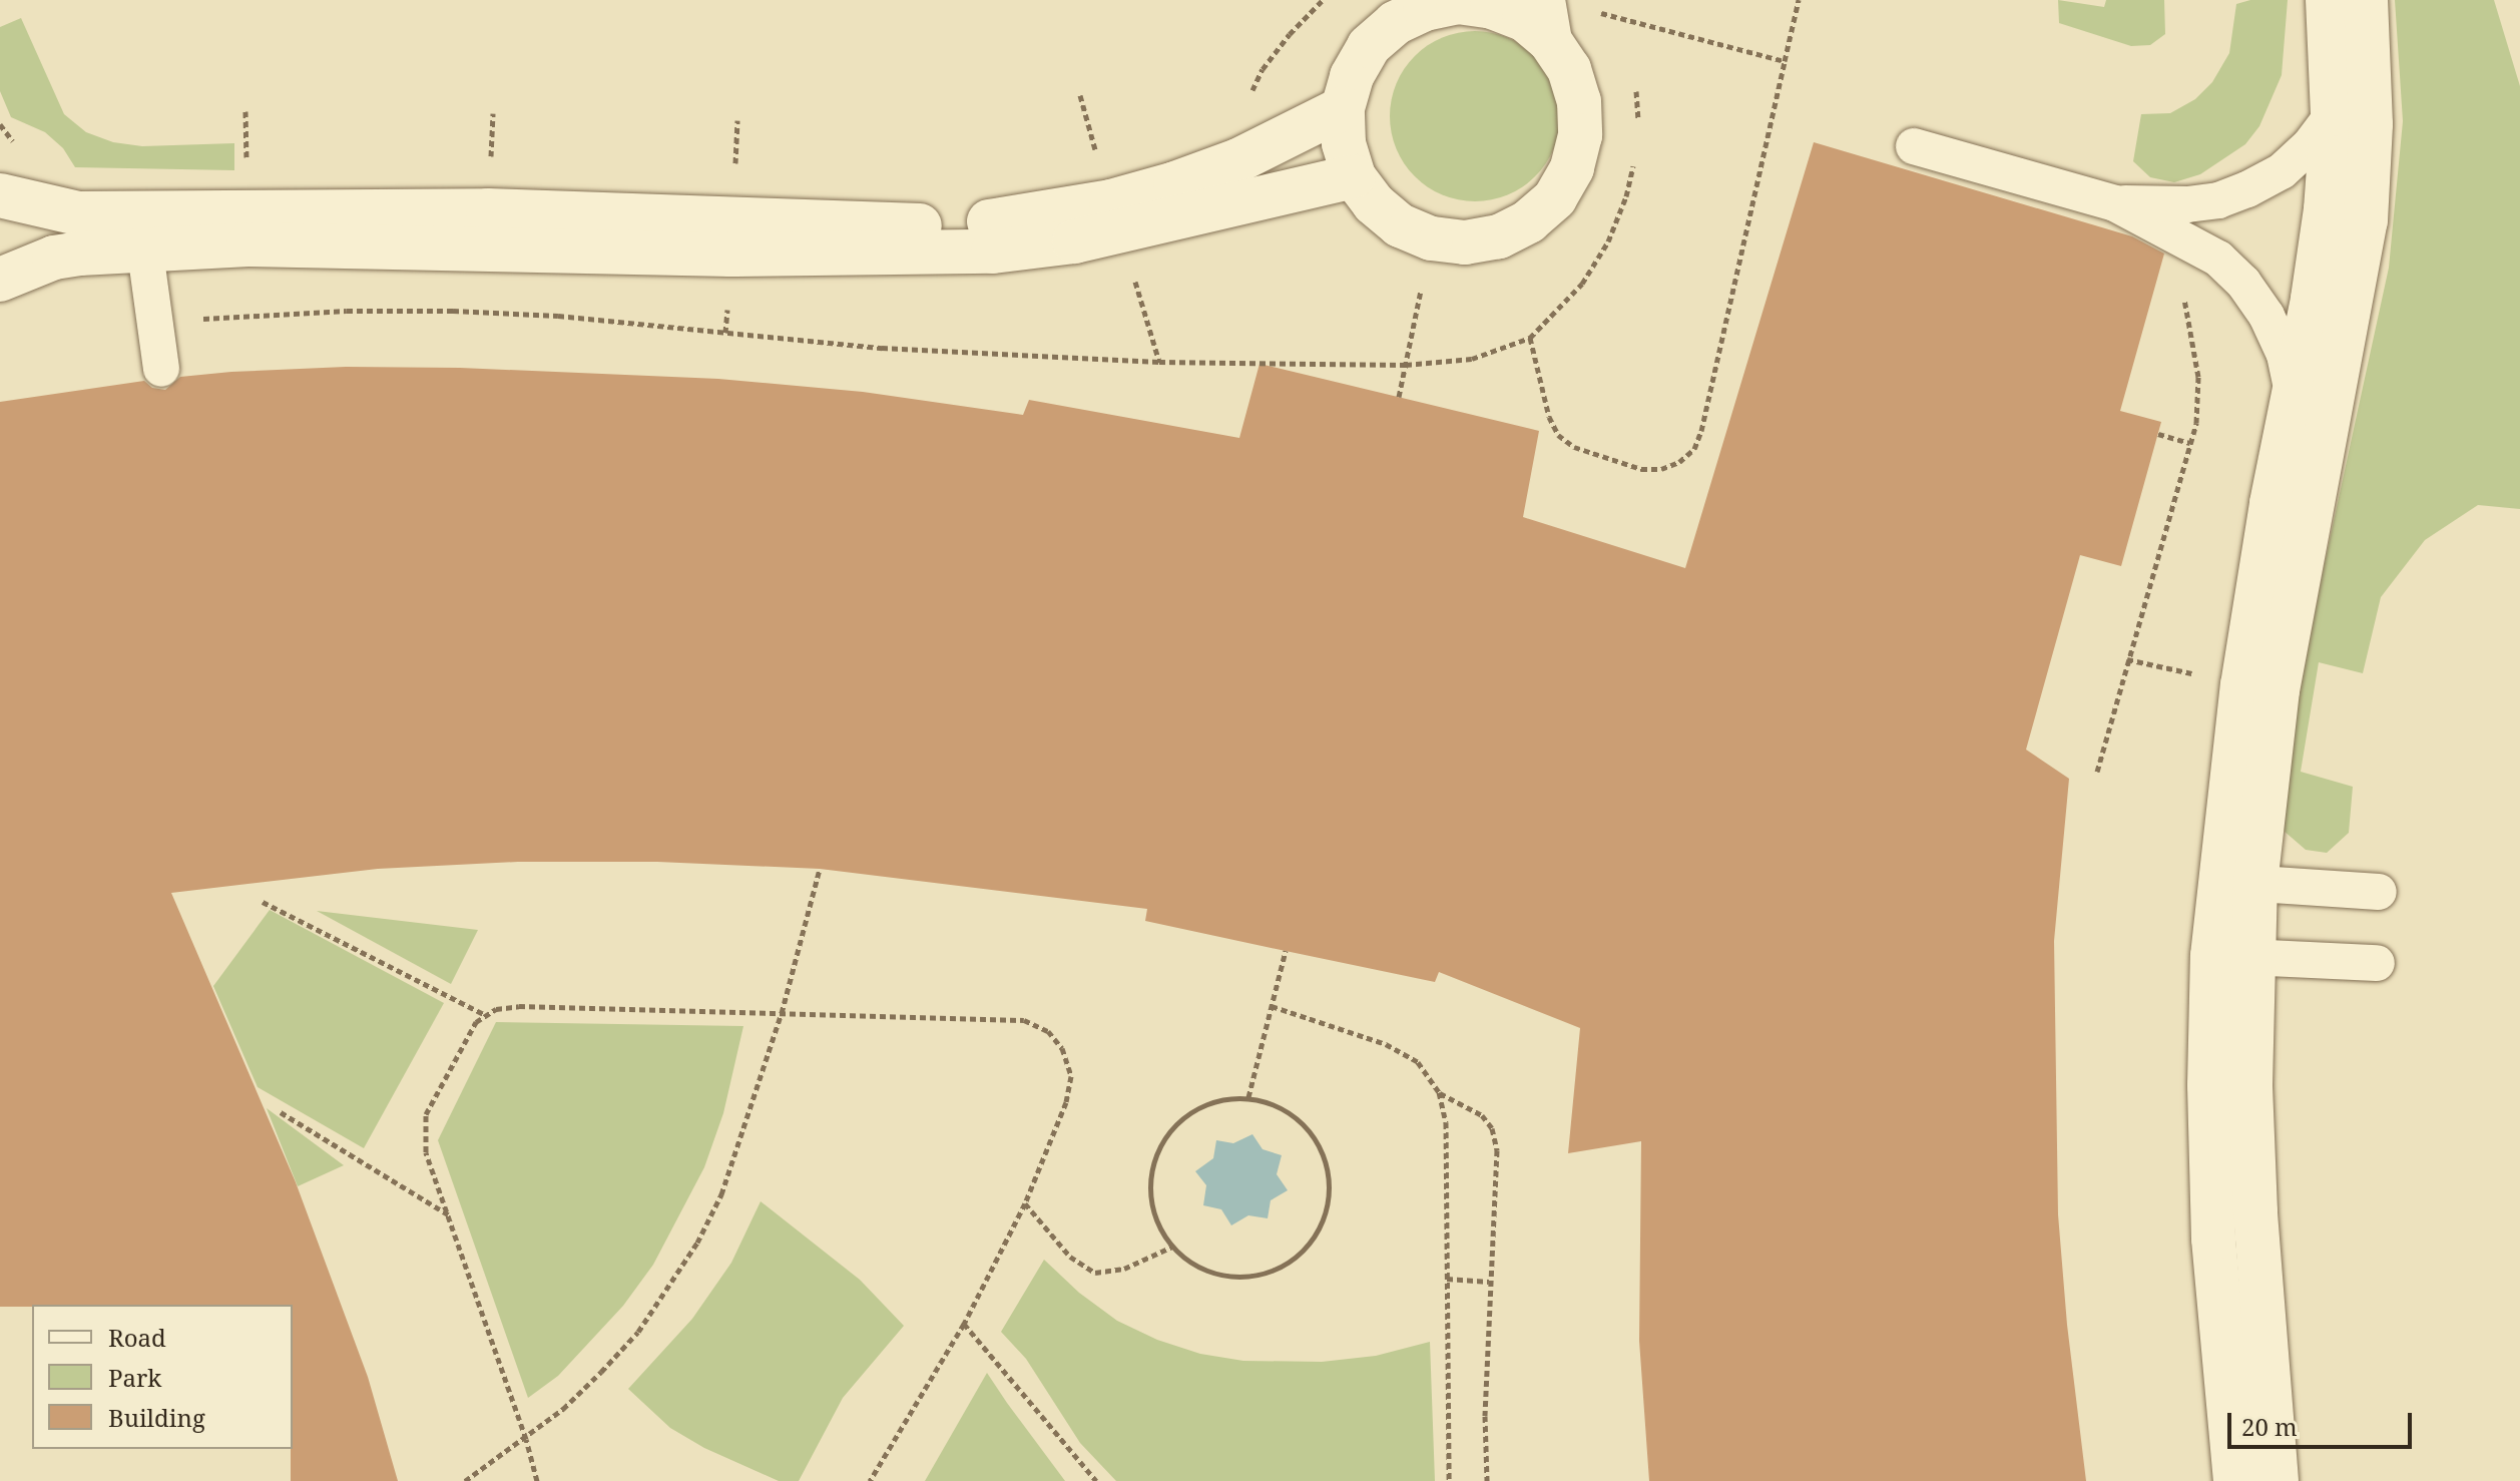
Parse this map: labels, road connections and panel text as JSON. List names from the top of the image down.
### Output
{
  "legend": ["Road", "Park", "Building"],
  "scale_bar": "20 m"
}
